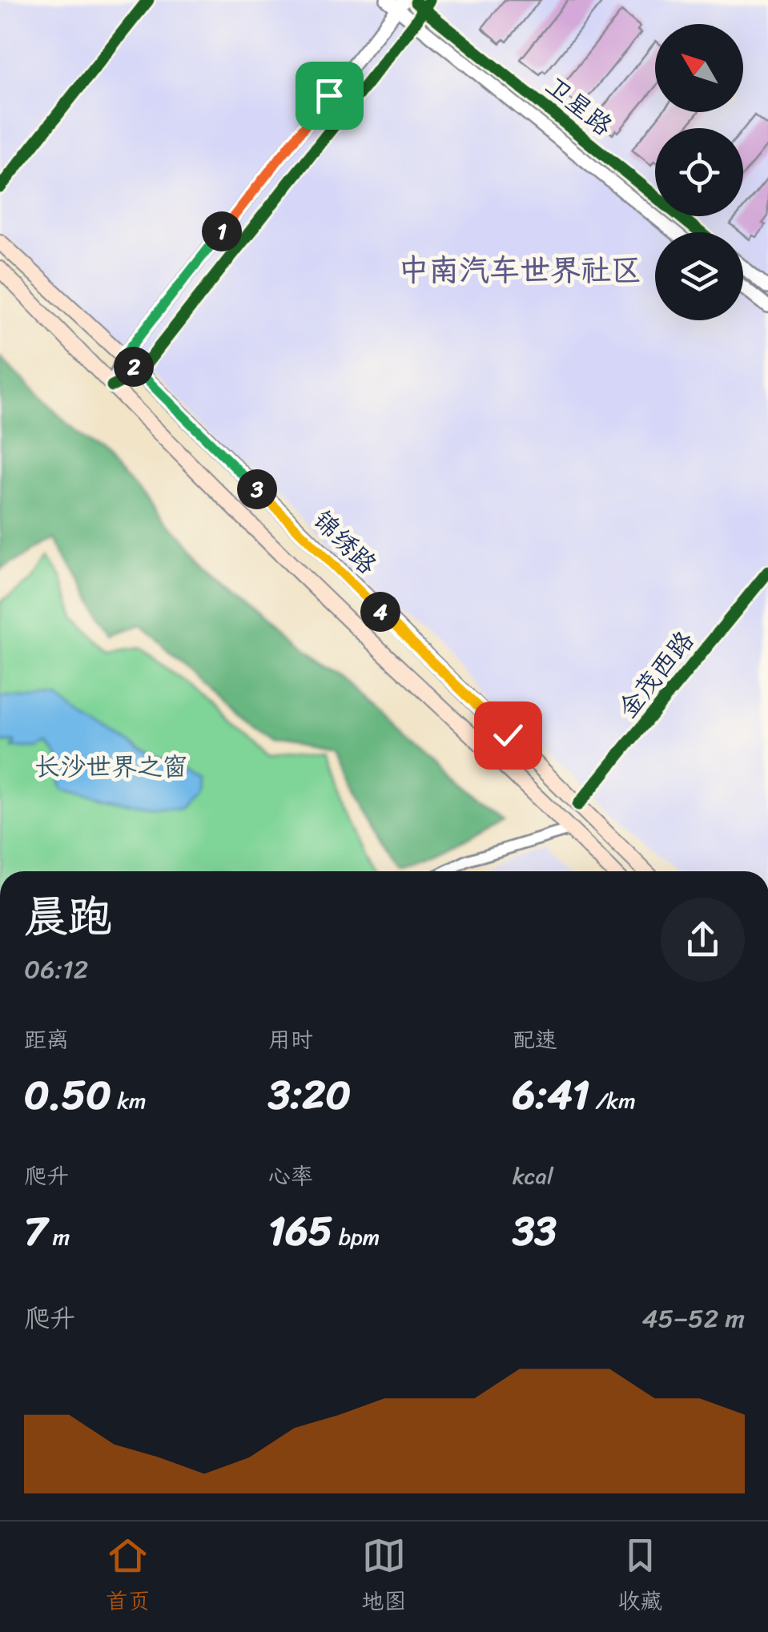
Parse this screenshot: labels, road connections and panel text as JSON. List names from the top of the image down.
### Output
{
  "streets": {
    "main road": ["锦绣路"],
    "street": ["卫星路", "金茂西路"]
  },
  "crossings": [
    ["锦绣路", "金茂西路"]
  ],
  "districts": ["中南汽车世界社区"],
  "parks": ["长沙世界之窗"],
  "north": "top left",
  "page": {
    "pins": [
      "1",
      "2",
      "3",
      "4"
    ],
    "heading": ["晨跑", "06:12"],
    "stats": [
      ["距离", "0.50 km"],
      ["用时", "3:20"],
      ["配速", "6:41 /km"],
      ["爬升", "7 m"],
      ["心率", "165 bpm"],
      ["kcal", "33"]
    ],
    "chart": ["爬升", "45–52 m"],
    "tabs": ["首页", "地图", "收藏"]
  }
}
